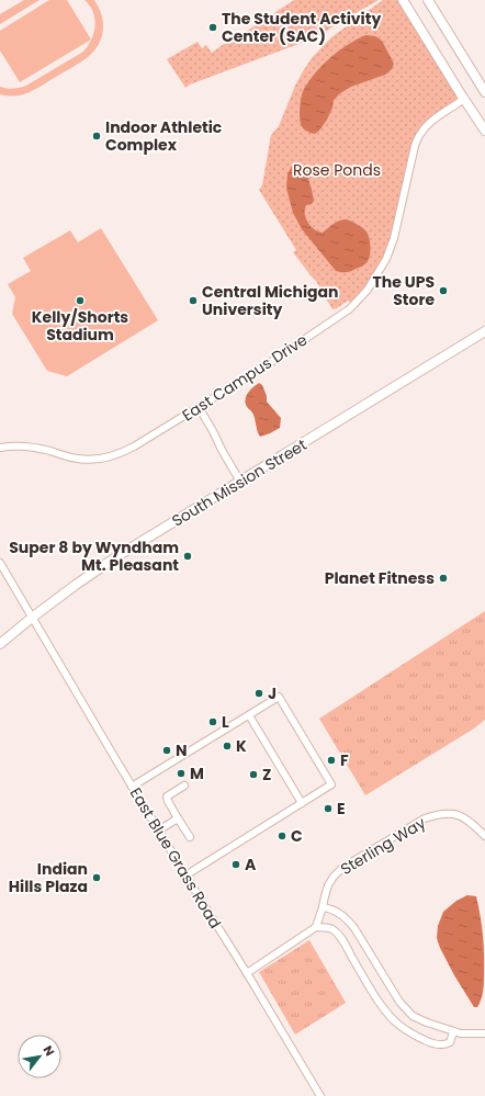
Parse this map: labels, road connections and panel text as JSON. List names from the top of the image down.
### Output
{
  "streets": {
    "main road": ["South Mission Street"],
    "street": ["East Campus Drive", "Sterling Way", "East Blue Grass Road"]
  },
  "crossings": [
    ["South Mission Street", "East Blue Grass Road"]
  ],
  "parks": ["Rose Ponds"],
  "places": [
    "The Student Activity Center (SAC)",
    "Indoor Athletic Complex",
    "The UPS Store",
    "Kelly/Shorts Stadium",
    "Central Michigan University",
    "Super 8 by Wyndham Mt. Pleasant",
    "Planet Fitness",
    "J",
    "L",
    "K",
    "N",
    "F",
    "M",
    "Z",
    "E",
    "C",
    "A",
    "Indian Hills Plaza"
  ],
  "north": "top right"
}
